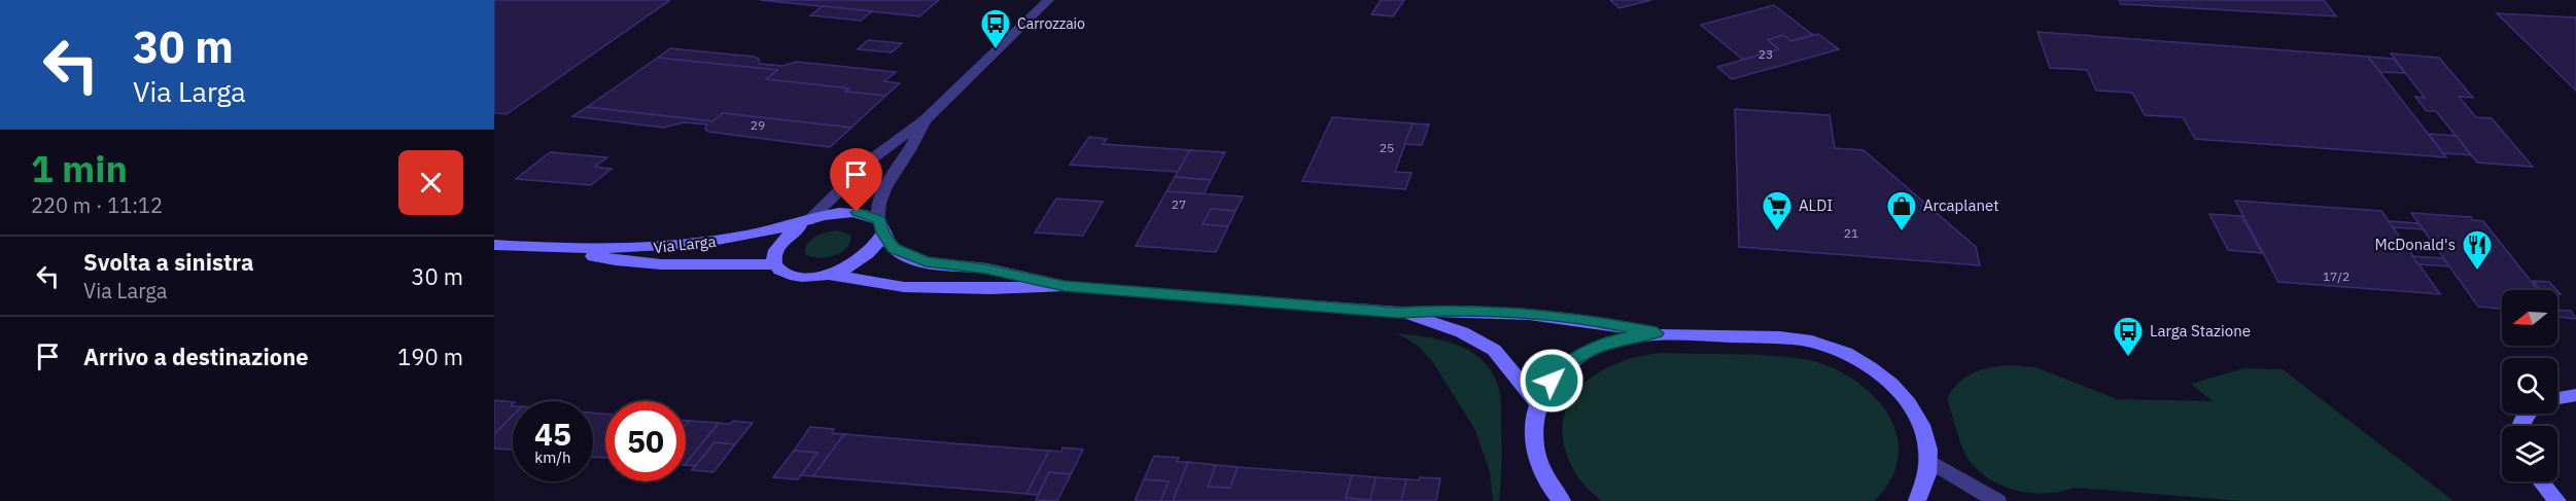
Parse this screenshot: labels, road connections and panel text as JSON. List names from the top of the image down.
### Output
{
  "streets": {
    "main road": ["Via Larga"]
  },
  "places": {
    "bus stop": ["Carrozzaio", "Larga Stazione"],
    "supermarket": ["ALDI"],
    "shop": ["Arcaplanet"],
    "restaurant": ["McDonald's"]
  },
  "house_numbers": [
    "23",
    "29",
    "25",
    "27",
    "21",
    "17/2"
  ],
  "north": "left",
  "page": {
    "turn": ["30 m", "Via Larga"],
    "heading": ["1 min", "220 m · 11:12"],
    "list": [
      {
        "name": "Svolta a sinistra",
        "note": "Via Larga",
        "value": "30 m"
      },
      {
        "name": "Arrivo a destinazione",
        "value": "190 m"
      }
    ],
    "speed": "45 km/h",
    "limit": "50"
  }
}
